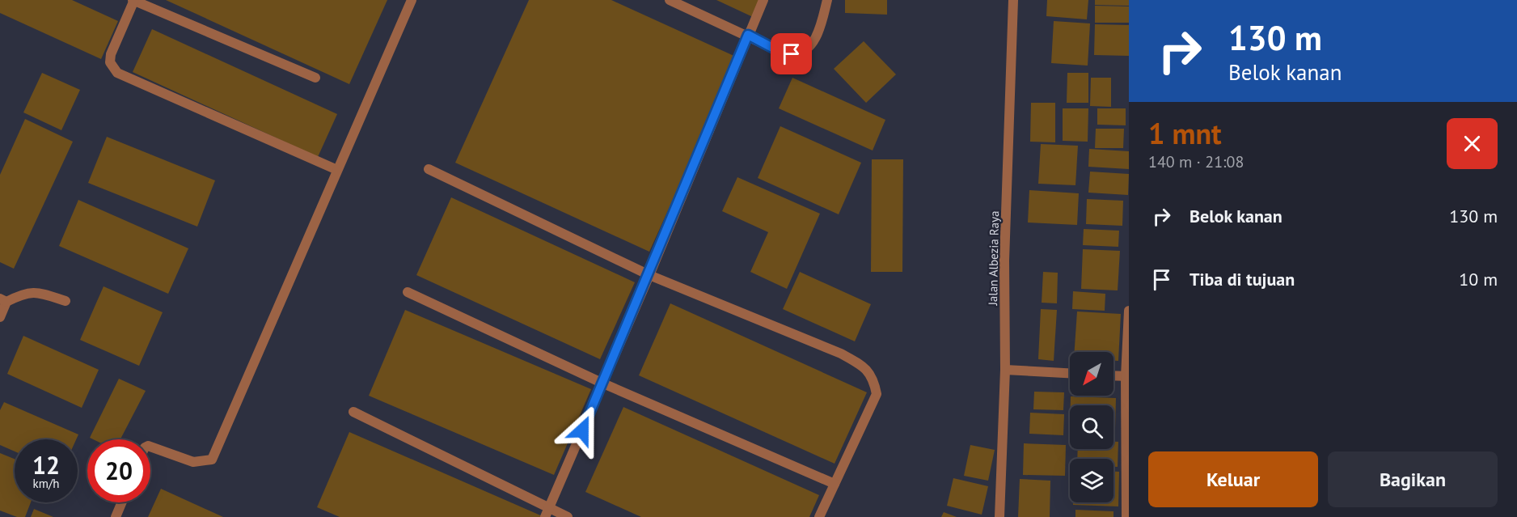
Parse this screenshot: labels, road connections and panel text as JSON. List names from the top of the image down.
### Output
{
  "streets": {
    "street": ["Jalan Albezia Raya"]
  },
  "north": "bottom left",
  "page": {
    "turn": ["130 m", "Belok kanan"],
    "heading": ["1 mnt", "140 m · 21:08"],
    "list": [
      {
        "name": "Belok kanan",
        "value": "130 m"
      },
      {
        "name": "Tiba di tujuan",
        "value": "10 m"
      }
    ],
    "speed": "12 km/h",
    "limit": "20",
    "buttons": ["Keluar", "Bagikan"]
  }
}
